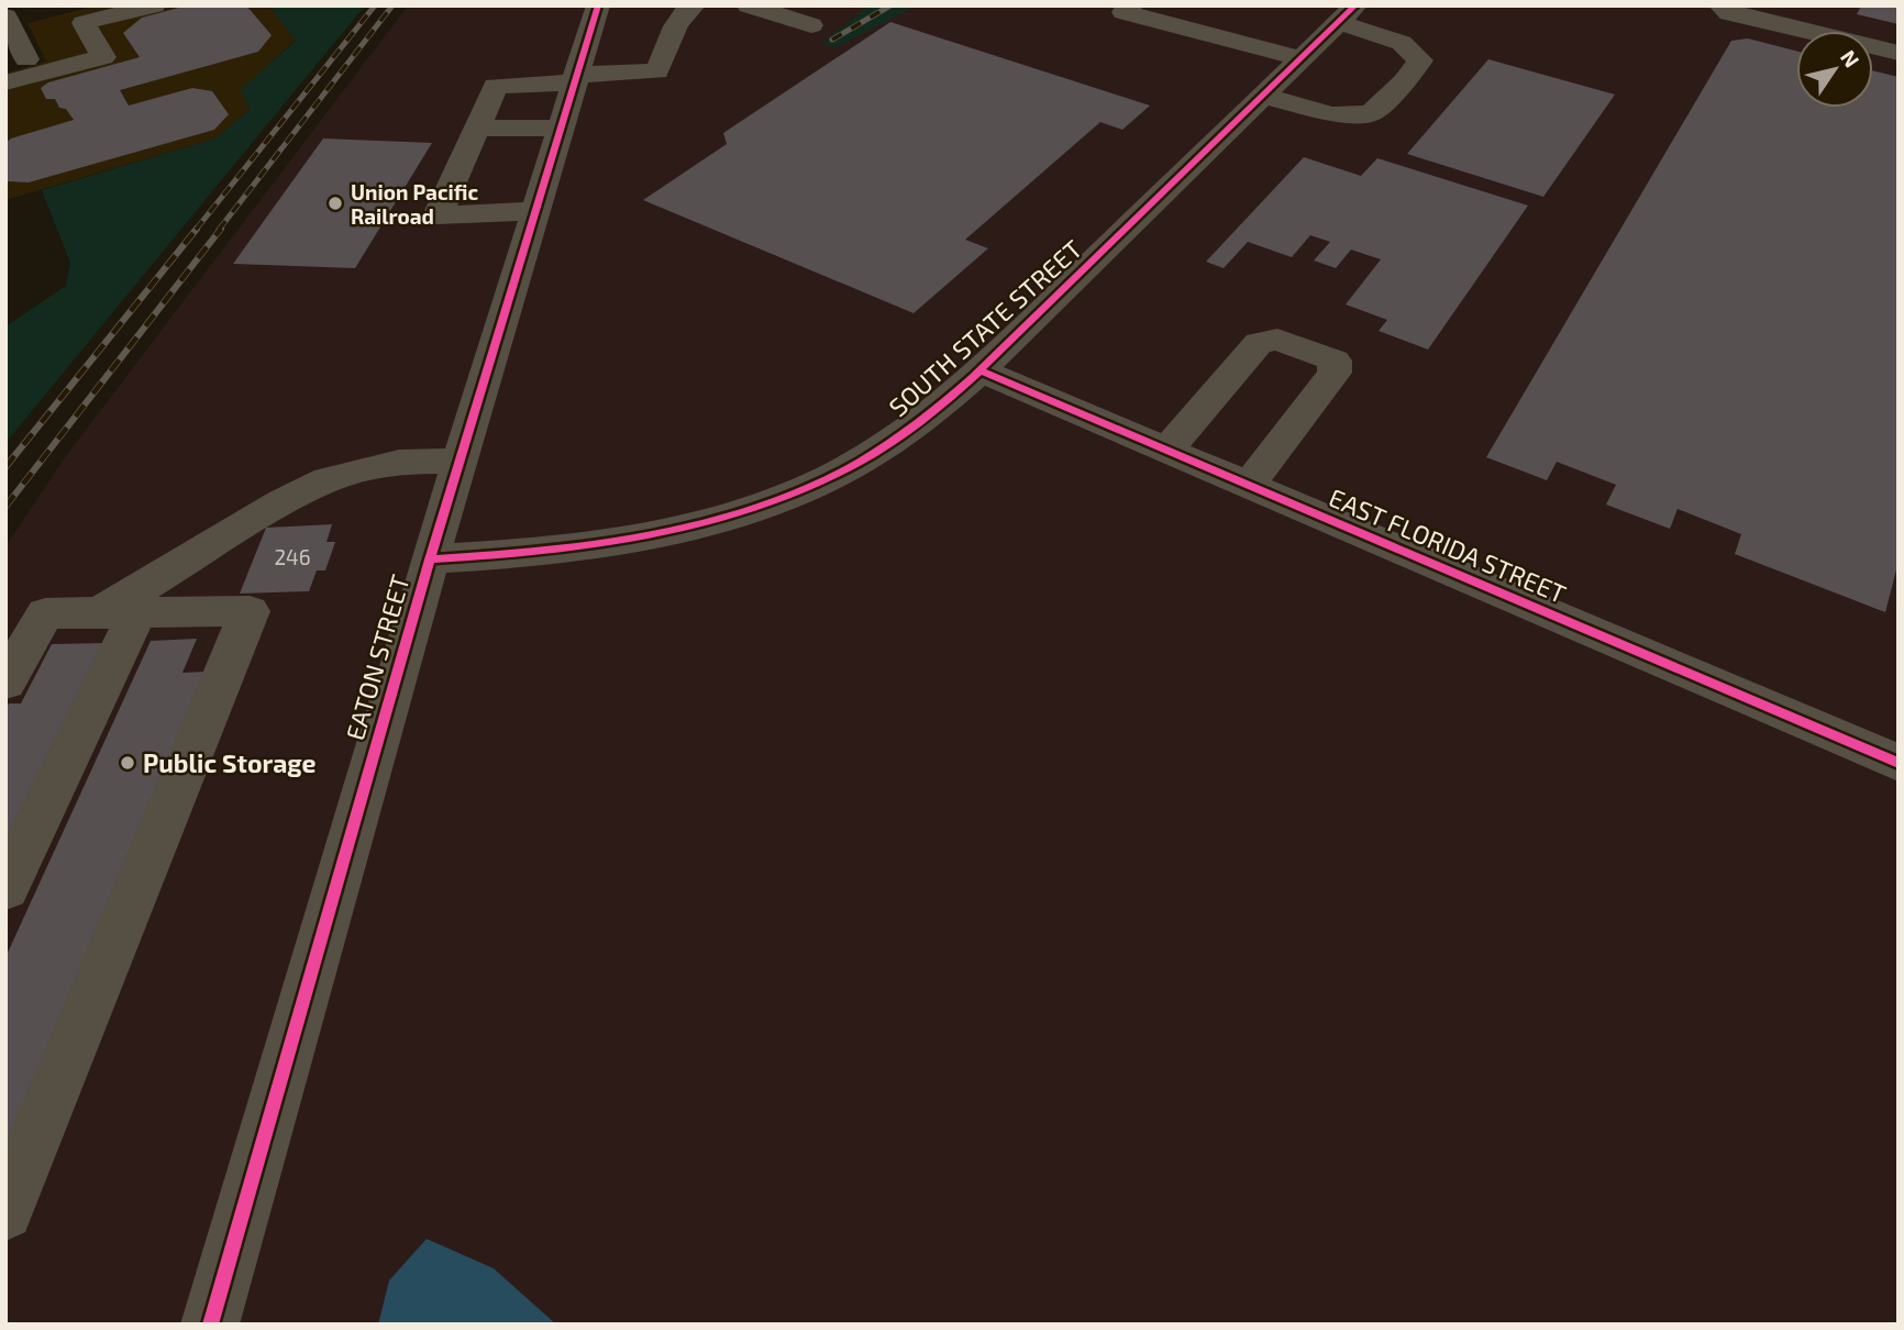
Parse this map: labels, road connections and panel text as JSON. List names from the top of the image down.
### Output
{
  "streets": {
    "street": ["SOUTH STATE STREET", "EAST FLORIDA STREET", "EATON STREET"]
  },
  "crossings": [
    ["SOUTH STATE STREET", "EAST FLORIDA STREET"],
    ["SOUTH STATE STREET", "EATON STREET"]
  ],
  "places": ["Union Pacific Railroad", "Public Storage"],
  "house_numbers": ["246"],
  "north": "top right"
}
